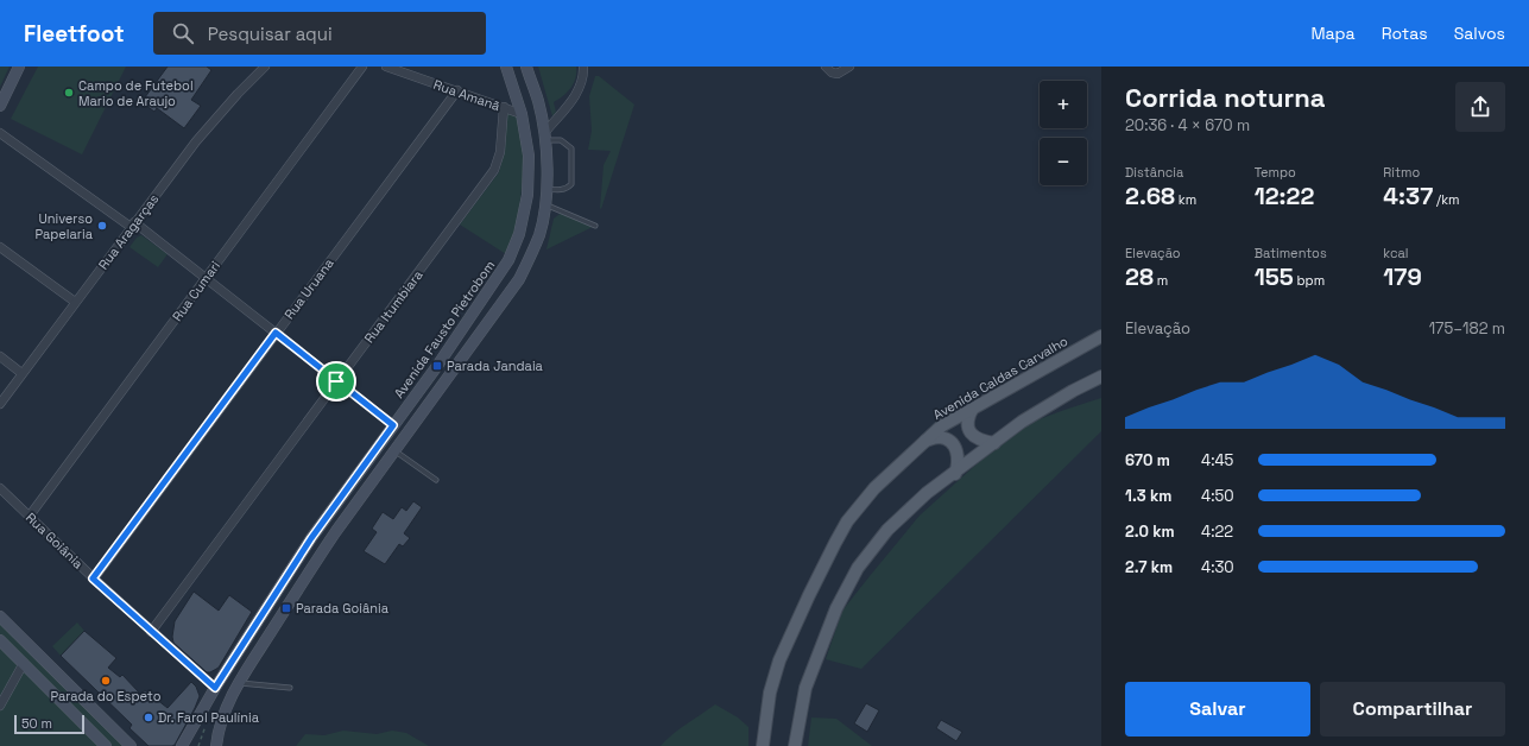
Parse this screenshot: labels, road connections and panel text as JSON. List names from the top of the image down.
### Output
{
  "streets": {
    "main road": ["Avenida Fausto Pietrobom", "Avenida Caldas Carvalho"],
    "street": [
      "Rua Amanã",
      "Rua Aragarças",
      "Rua Uruana",
      "Rua Cumari",
      "Rua Itumbiara",
      "Rua Goiânia"
    ]
  },
  "crossings": [
    ["Rua Amanã", "Rua Uruana"],
    ["Rua Amanã", "Rua Itumbiara"],
    ["Rua Amanã", "Avenida Fausto Pietrobom"],
    ["Rua Uruana", "Rua Goiânia"],
    ["Rua Cumari", "Rua Goiânia"],
    ["Rua Itumbiara", "Rua Goiânia"],
    ["Avenida Fausto Pietrobom", "Rua Goiânia"]
  ],
  "places": {
    "other": [
      "Campo de Futebol Mario de Araujo",
      "Universo Papelaria",
      "Parada do Espeto",
      "Dr. Farol Paulínia"
    ],
    "transit": ["Parada Jandaia", "Parada Goiânia"]
  },
  "scale_bar": "50 m",
  "page": {
    "header": "Fleetfoot",
    "search": "Pesquisar aqui",
    "nav": ["Mapa", "Rotas", "Salvos"],
    "heading": ["Corrida noturna", "20:36 · 4 × 670 m"],
    "map_buttons": ["+", "−"],
    "stats": [
      ["Distância", "2.68 km"],
      ["Tempo", "12:22"],
      ["Ritmo", "4:37 /km"],
      ["Elevação", "28 m"],
      ["Batimentos", "155 bpm"],
      ["kcal", "179"]
    ],
    "chart": ["Elevação", "175–182 m"],
    "list": [
      {
        "name": "670 m",
        "note": "4:45"
      },
      {
        "name": "1.3 km",
        "note": "4:50"
      },
      {
        "name": "2.0 km",
        "note": "4:22"
      },
      {
        "name": "2.7 km",
        "note": "4:30"
      }
    ],
    "buttons": ["Salvar", "Compartilhar"],
    "scale": "50 m"
  }
}
